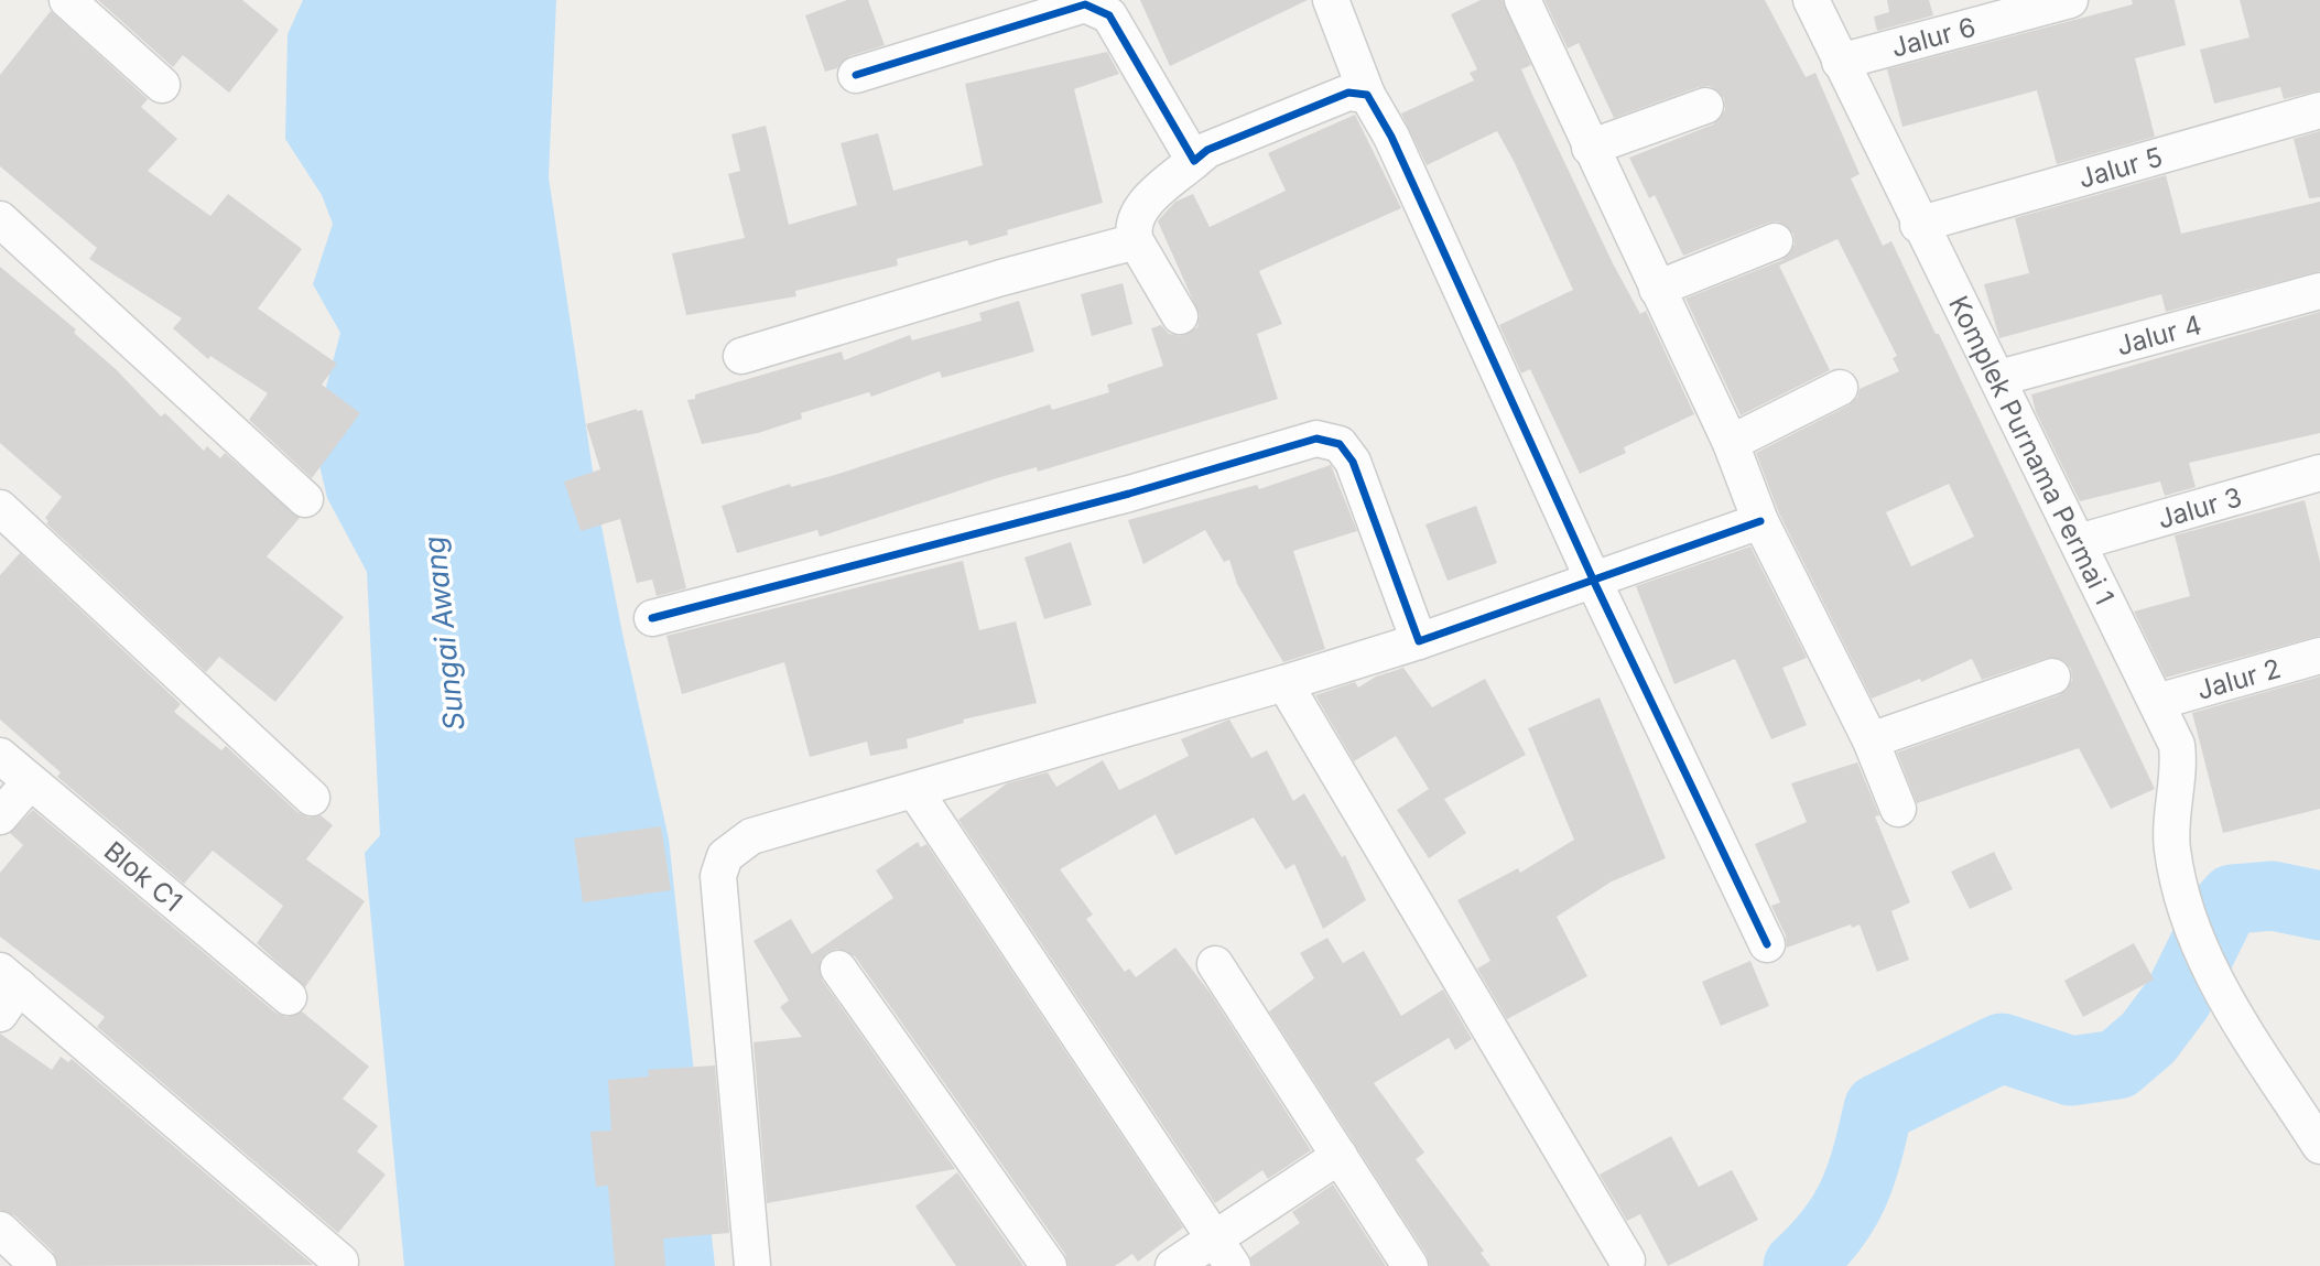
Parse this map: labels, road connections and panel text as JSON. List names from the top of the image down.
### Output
{
  "streets": {
    "street": [
      "Jalur 6",
      "Jalur 5",
      "Jalur 4",
      "Komplek Purnama Permai 1",
      "Jalur 3",
      "Jalur 2",
      "Blok C1"
    ]
  },
  "crossings": [
    ["Jalur 6", "Komplek Purnama Permai 1"],
    ["Jalur 5", "Komplek Purnama Permai 1"],
    ["Jalur 4", "Komplek Purnama Permai 1"],
    ["Komplek Purnama Permai 1", "Jalur 3"],
    ["Komplek Purnama Permai 1", "Jalur 2"]
  ],
  "water": ["Sungai Awang"]
}
